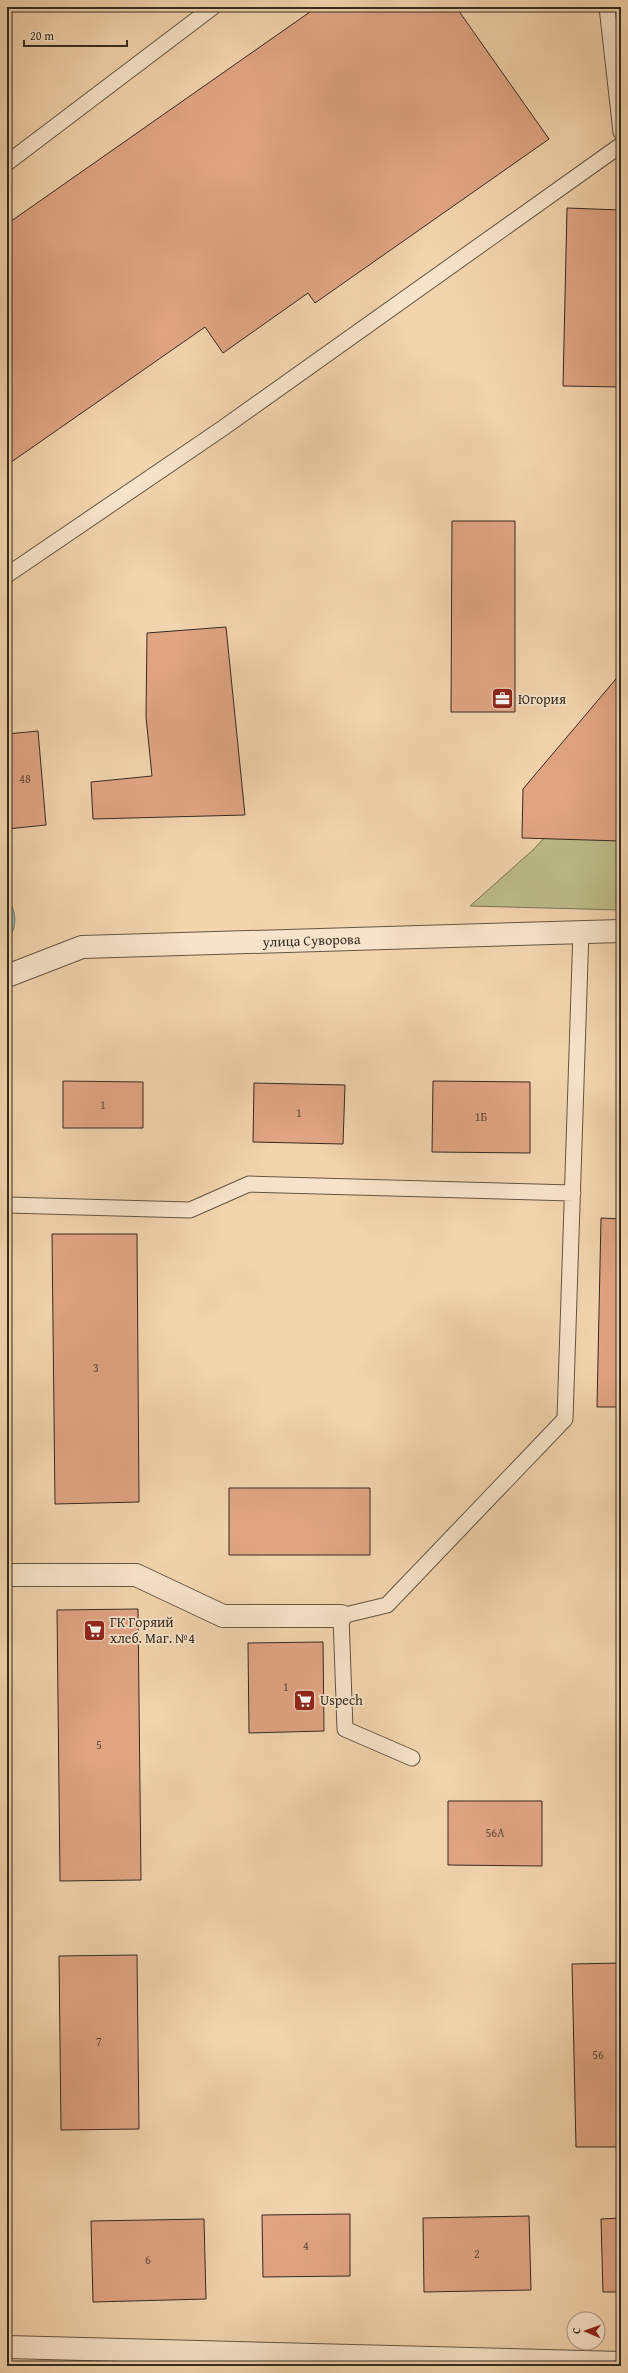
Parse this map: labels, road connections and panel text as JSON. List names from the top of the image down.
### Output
{
  "streets": {
    "street": ["улица Суворова"]
  },
  "places": {
    "office": ["Югория"],
    "supermarket": ["ГК Горяий хлеб. Маг. №4", "Uspech"]
  },
  "house_numbers": [
    "48",
    "1",
    "1",
    "1Б",
    "3",
    "1",
    "5",
    "56А",
    "7",
    "56",
    "4",
    "2",
    "6"
  ],
  "scale_bar": "20 m",
  "north": "left"
}
